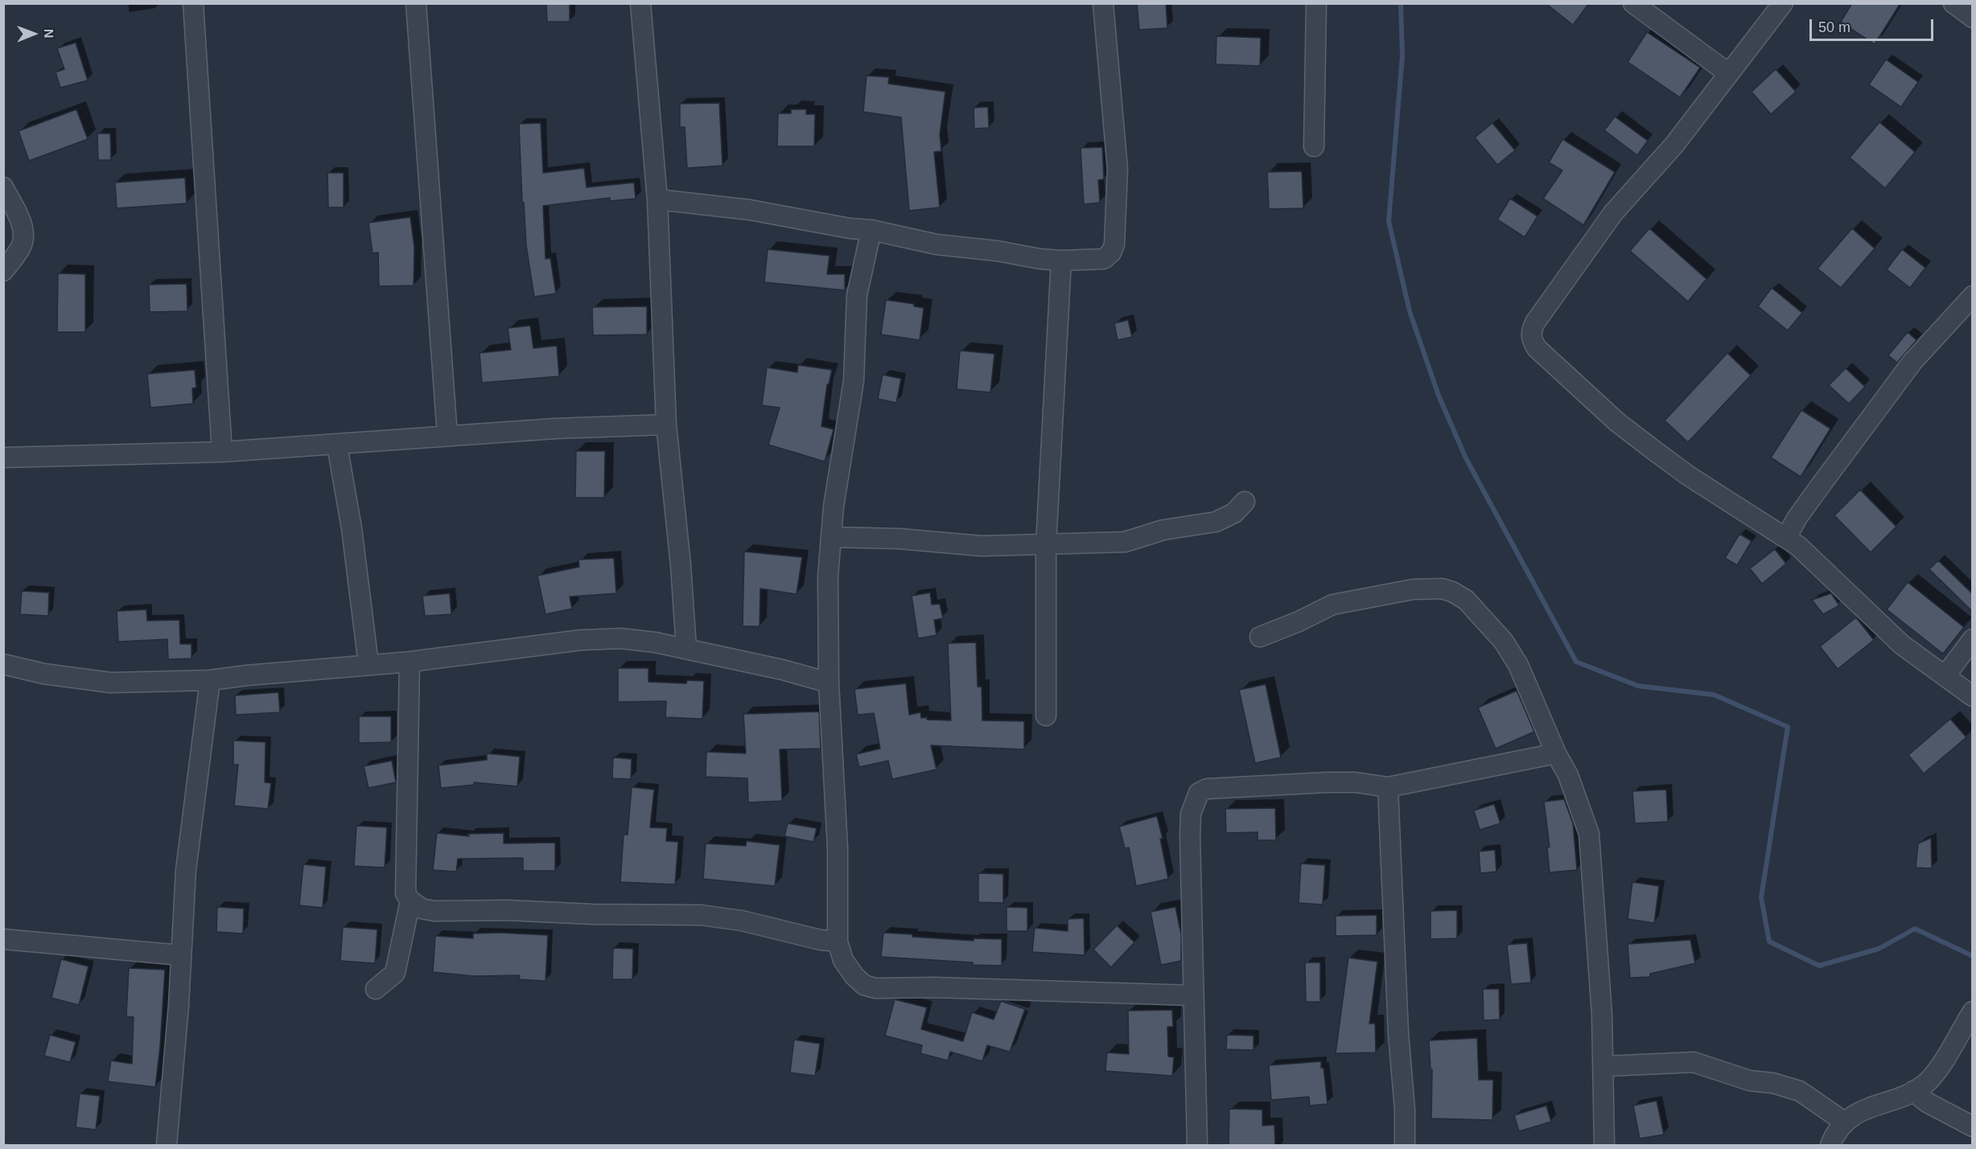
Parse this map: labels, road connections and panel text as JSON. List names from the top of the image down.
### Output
{
  "scale_bar": "50 m",
  "north": "right"
}
